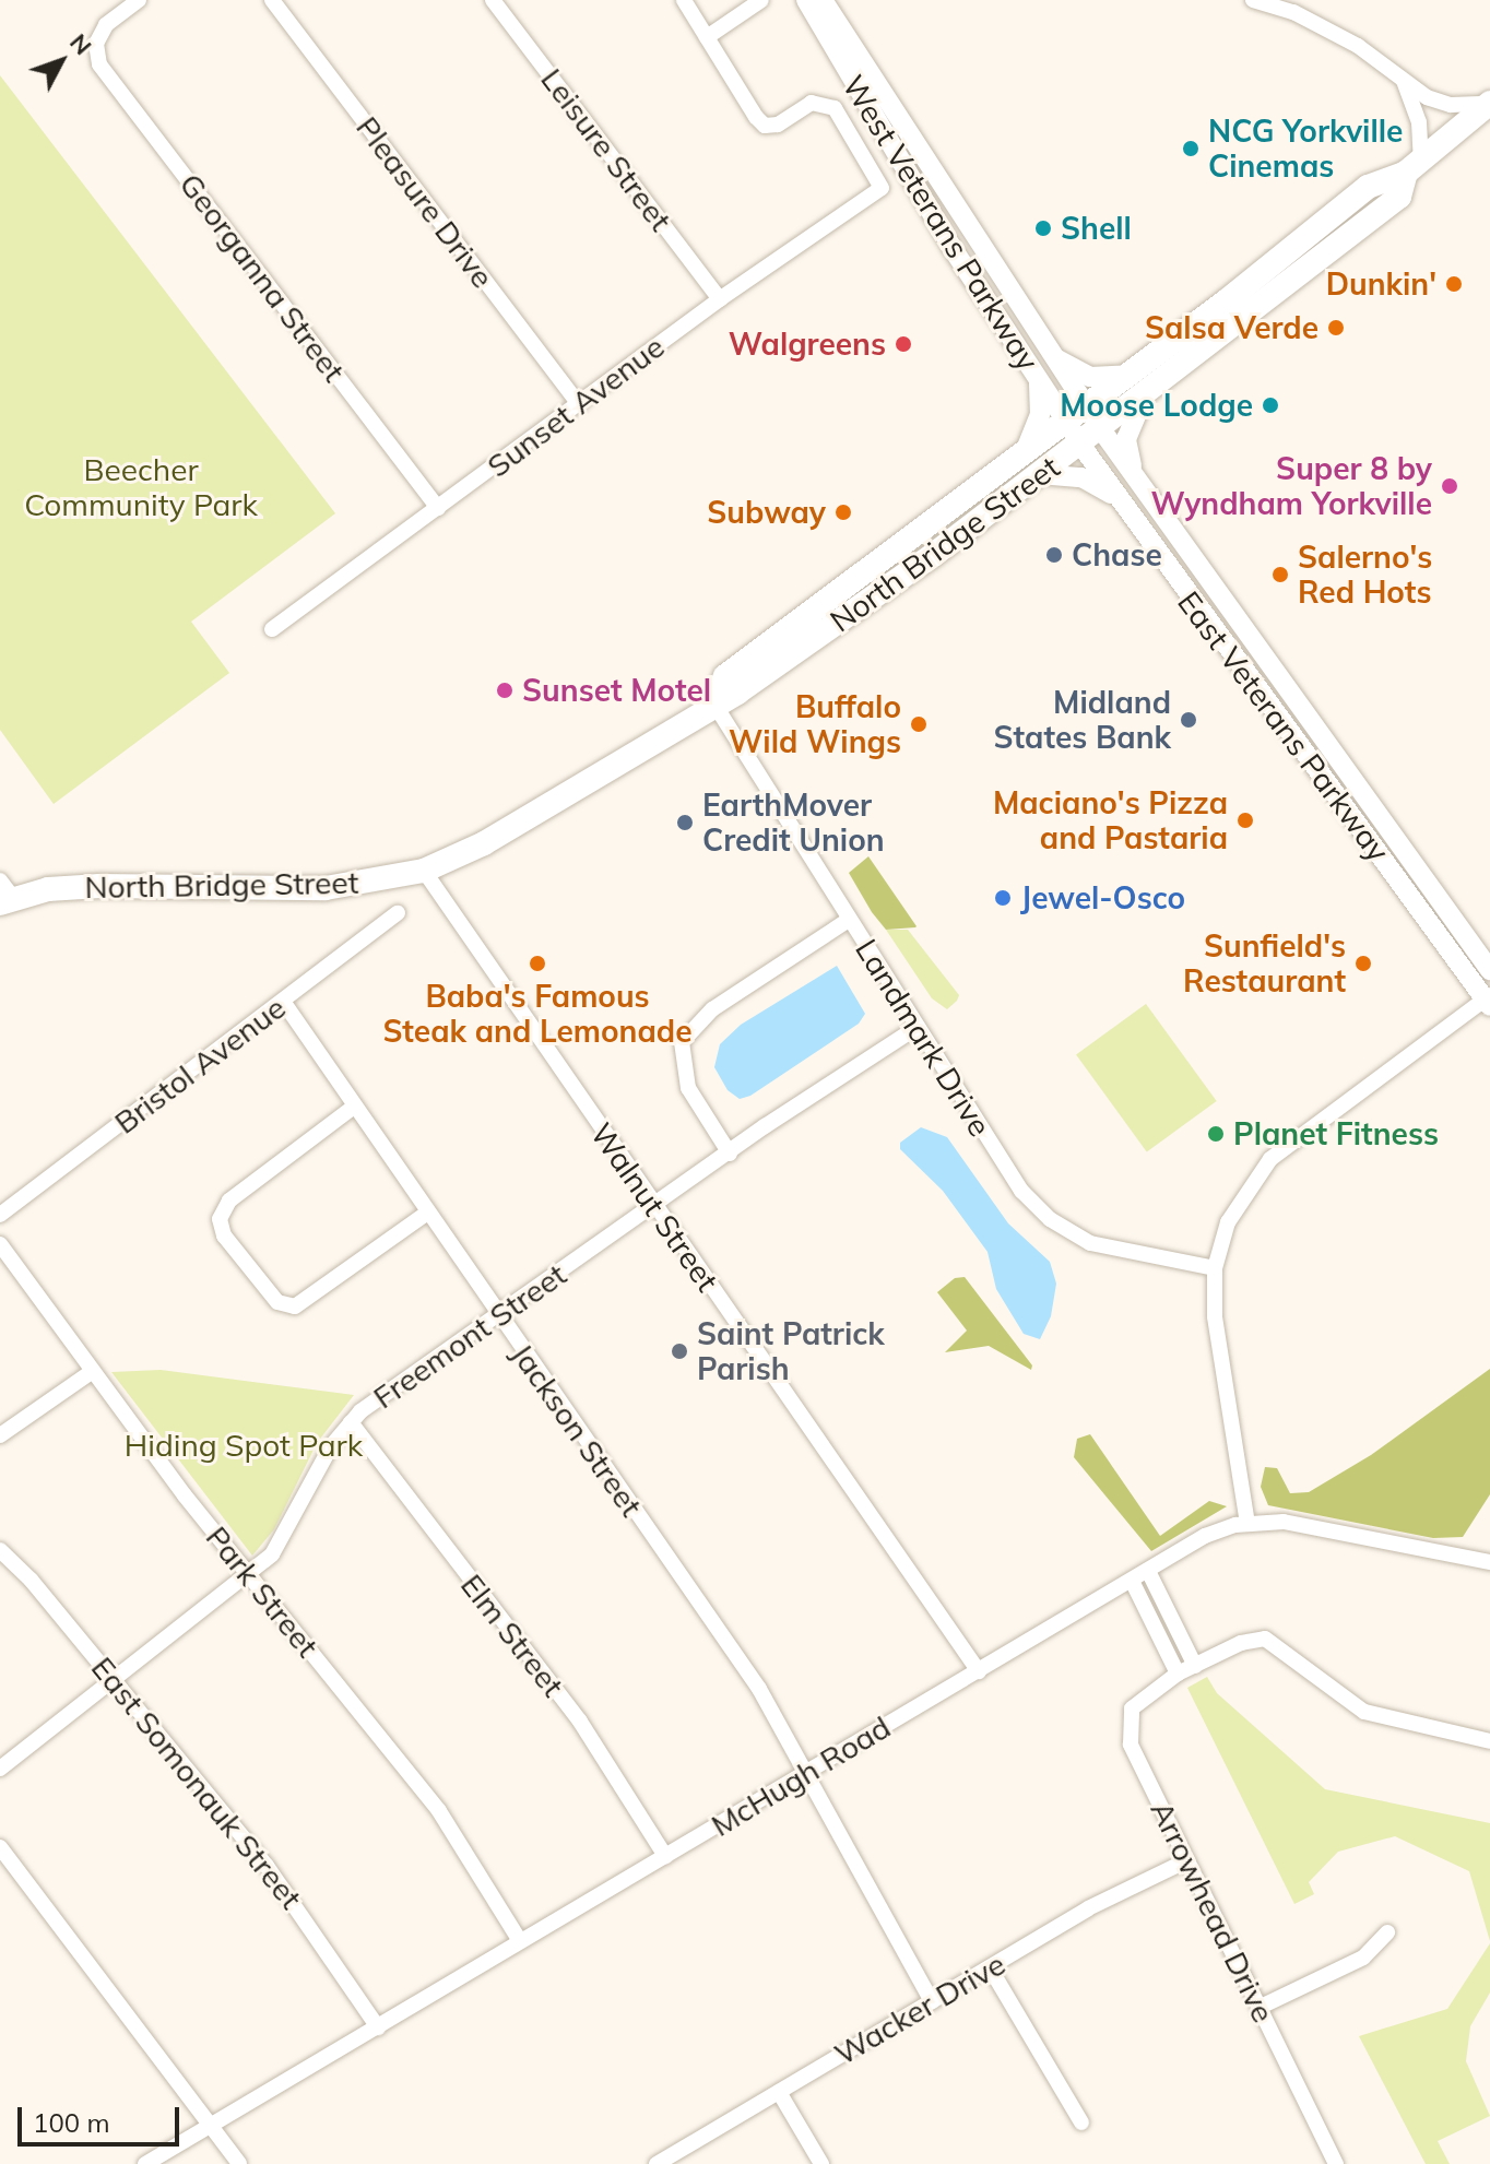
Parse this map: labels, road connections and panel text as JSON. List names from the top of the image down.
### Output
{
  "streets": {
    "highway": ["North Bridge Street"],
    "main road": ["West Veterans Parkway", "East Veterans Parkway"],
    "street": [
      "Leisure Street",
      "Pleasure Drive",
      "Georganna Street",
      "Sunset Avenue",
      "Landmark Drive",
      "Bristol Avenue",
      "Walnut Street",
      "Freemont Street",
      "Jackson Street",
      "Park Street",
      "Elm Street",
      "McHugh Road",
      "East Somonauk Street",
      "Arrowhead Drive",
      "Wacker Drive"
    ]
  },
  "crossings": [
    ["Leisure Street", "Sunset Avenue"],
    ["Pleasure Drive", "Sunset Avenue"],
    ["West Veterans Parkway", "North Bridge Street"],
    ["West Veterans Parkway", "East Veterans Parkway"],
    ["Georganna Street", "Sunset Avenue"],
    ["North Bridge Street", "East Veterans Parkway"],
    ["North Bridge Street", "Landmark Drive"],
    ["North Bridge Street", "Walnut Street"],
    ["Landmark Drive", "Freemont Street"],
    ["Bristol Avenue", "Jackson Street"],
    ["Walnut Street", "Freemont Street"],
    ["Walnut Street", "McHugh Road"],
    ["Freemont Street", "Jackson Street"],
    ["Freemont Street", "Park Street"],
    ["Freemont Street", "Elm Street"],
    ["Freemont Street", "East Somonauk Street"],
    ["Jackson Street", "McHugh Road"],
    ["Jackson Street", "Wacker Drive"],
    ["Park Street", "McHugh Road"],
    ["Elm Street", "McHugh Road"],
    ["McHugh Road", "East Somonauk Street"],
    ["Arrowhead Drive", "Wacker Drive"]
  ],
  "parks": ["Beecher Community Park", "Hiding Spot Park"],
  "places": [
    "NCG Yorkville Cinemas",
    "Shell",
    "Dunkin'",
    "Salsa Verde",
    "Walgreens",
    "Moose Lodge",
    "Super 8 by Wyndham Yorkville",
    "Subway",
    "Chase",
    "Salerno's Red Hots",
    "Sunset Motel",
    "Midland States Bank",
    "Buffalo Wild Wings",
    "Maciano's Pizza and Pastaria",
    "EarthMover Credit Union",
    "Jewel-Osco",
    "Baba's Famous Steak and Lemonade",
    "Sunfield's Restaurant",
    "Planet Fitness",
    "Saint Patrick Parish"
  ],
  "scale_bar": "100 m",
  "north": "top right"
}
